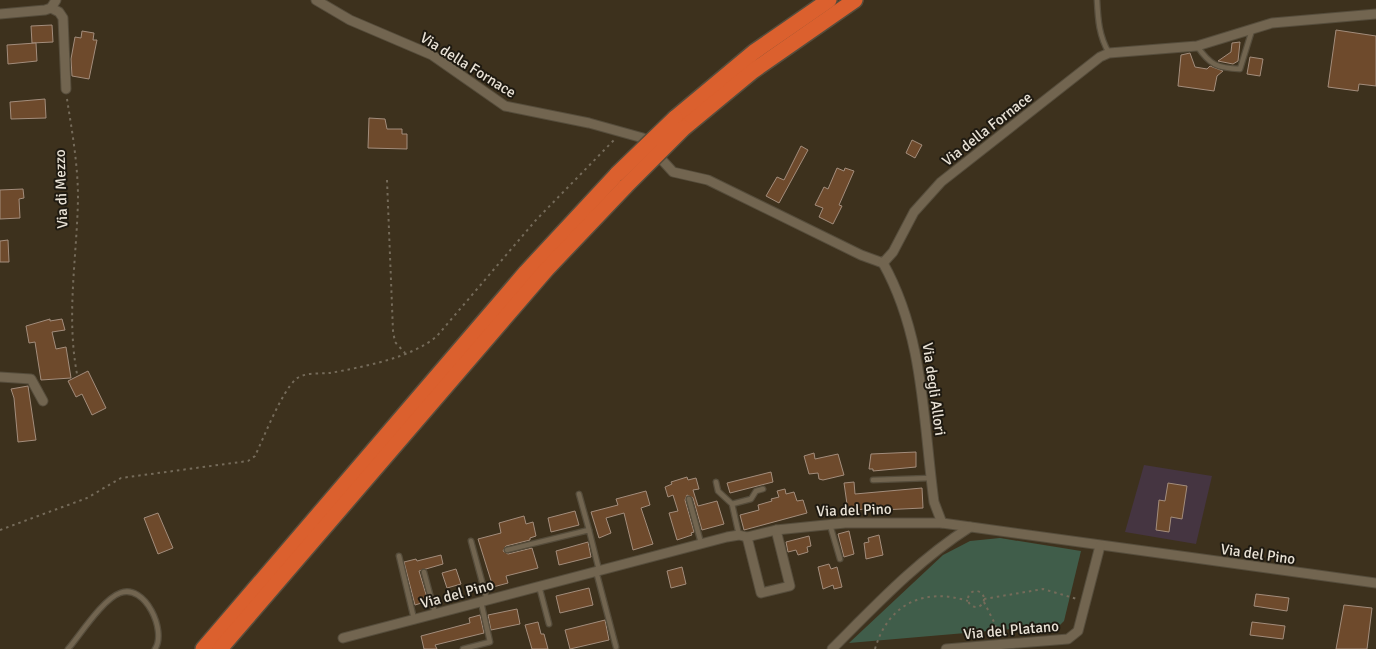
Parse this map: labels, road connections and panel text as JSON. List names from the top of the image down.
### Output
{
  "streets": {
    "street": [
      "Via della Fornace",
      "Via degli Allori",
      "Via del Pino",
      "Via del Platano"
    ],
    "path": ["Via di Mezzo"]
  },
  "crossings": [
    ["Via della Fornace", "Via degli Allori"],
    ["Via degli Allori", "Via del Pino"],
    ["Via del Pino", "Via del Platano"]
  ]
}
